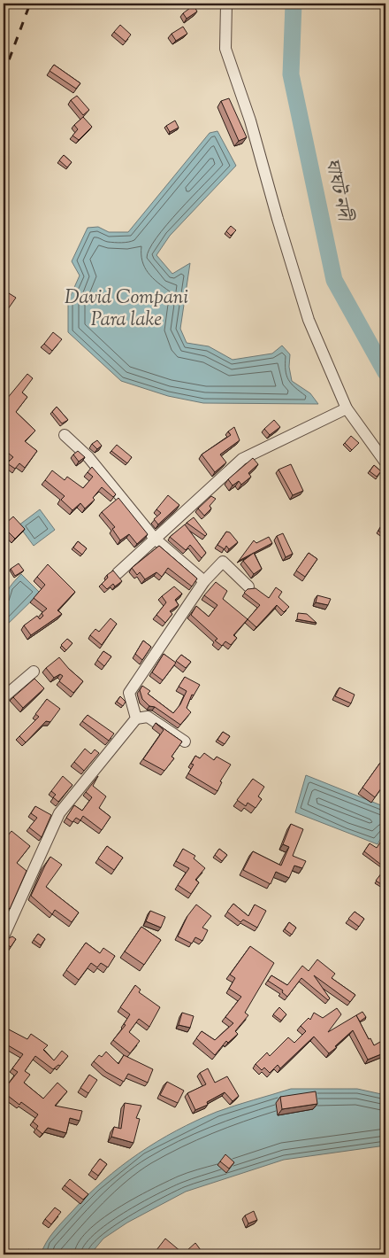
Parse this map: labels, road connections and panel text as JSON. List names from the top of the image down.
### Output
{
  "water": ["ঘাঘট নদী", "David Compani Para lake"]
}
